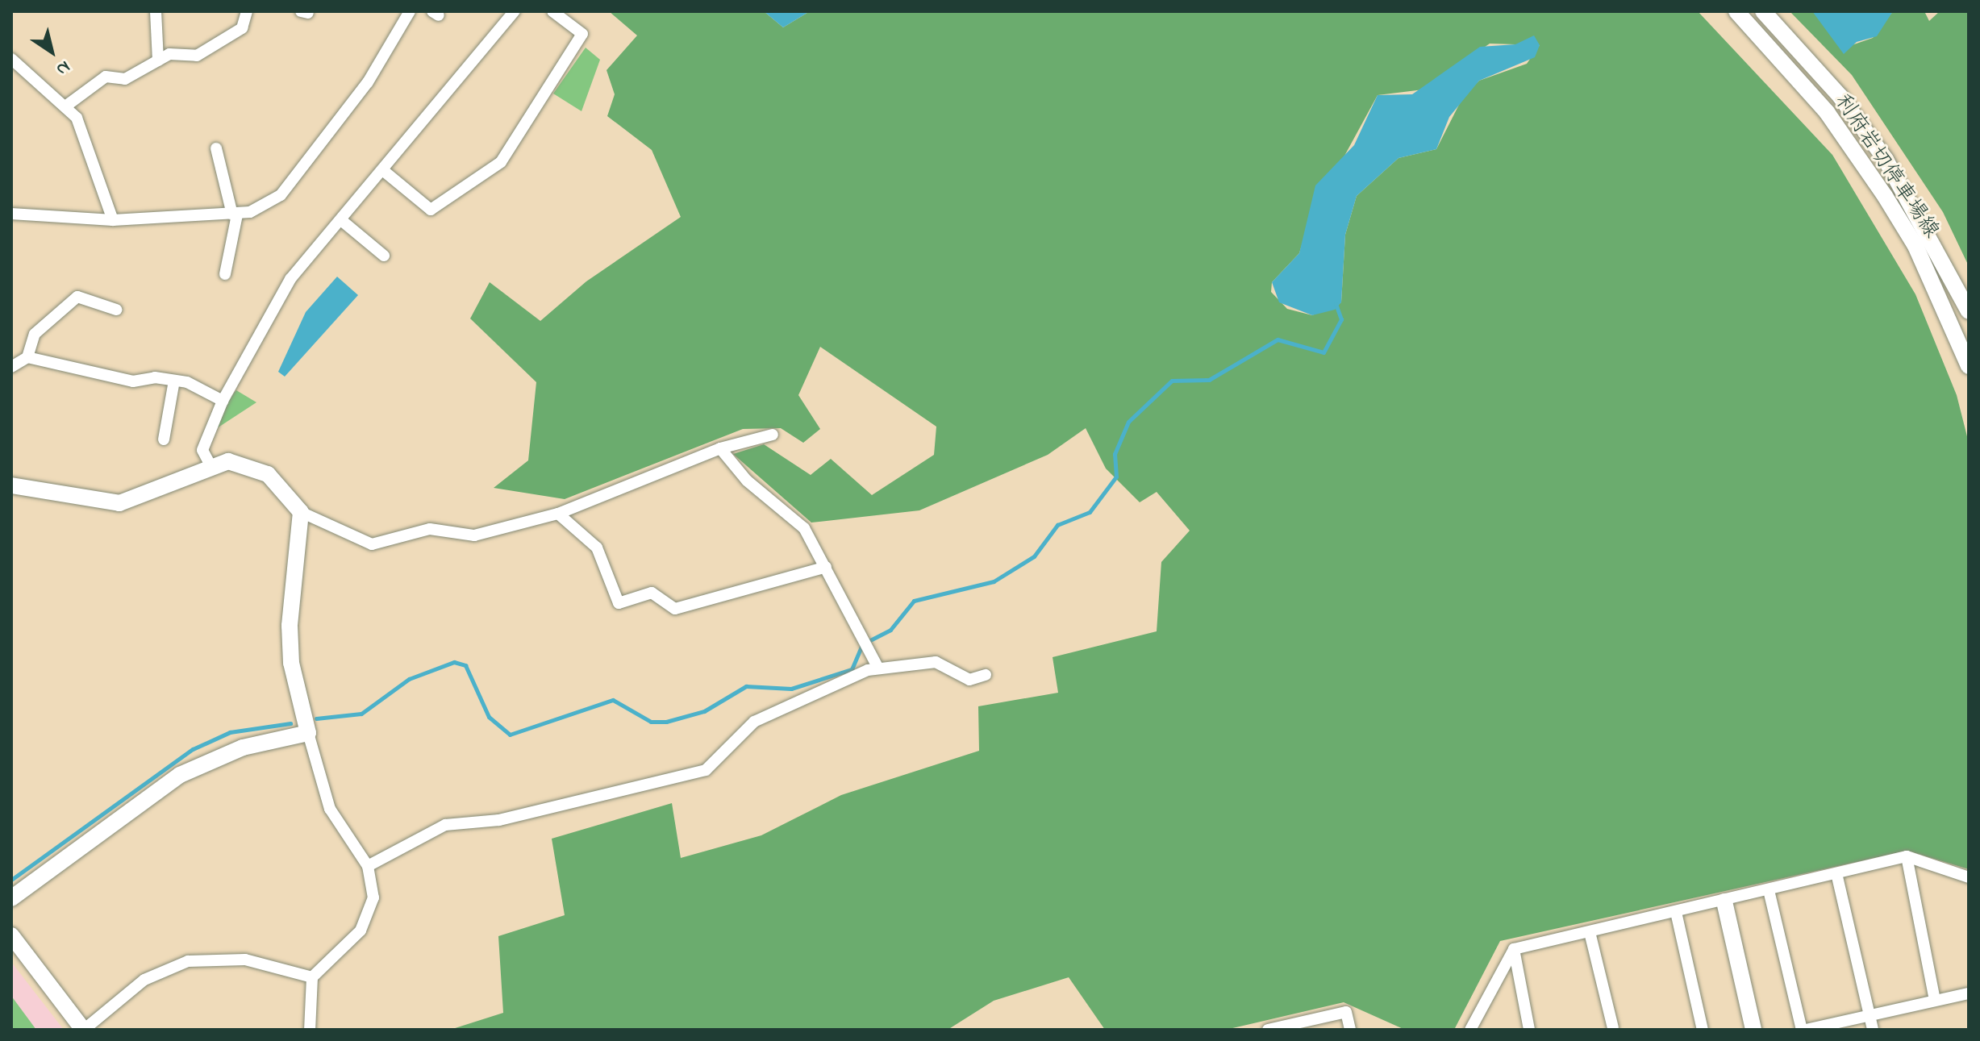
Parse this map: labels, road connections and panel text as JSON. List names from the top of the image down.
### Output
{
  "streets": {
    "street": ["利府岩切停車場線"]
  },
  "north": "bottom right"
}
